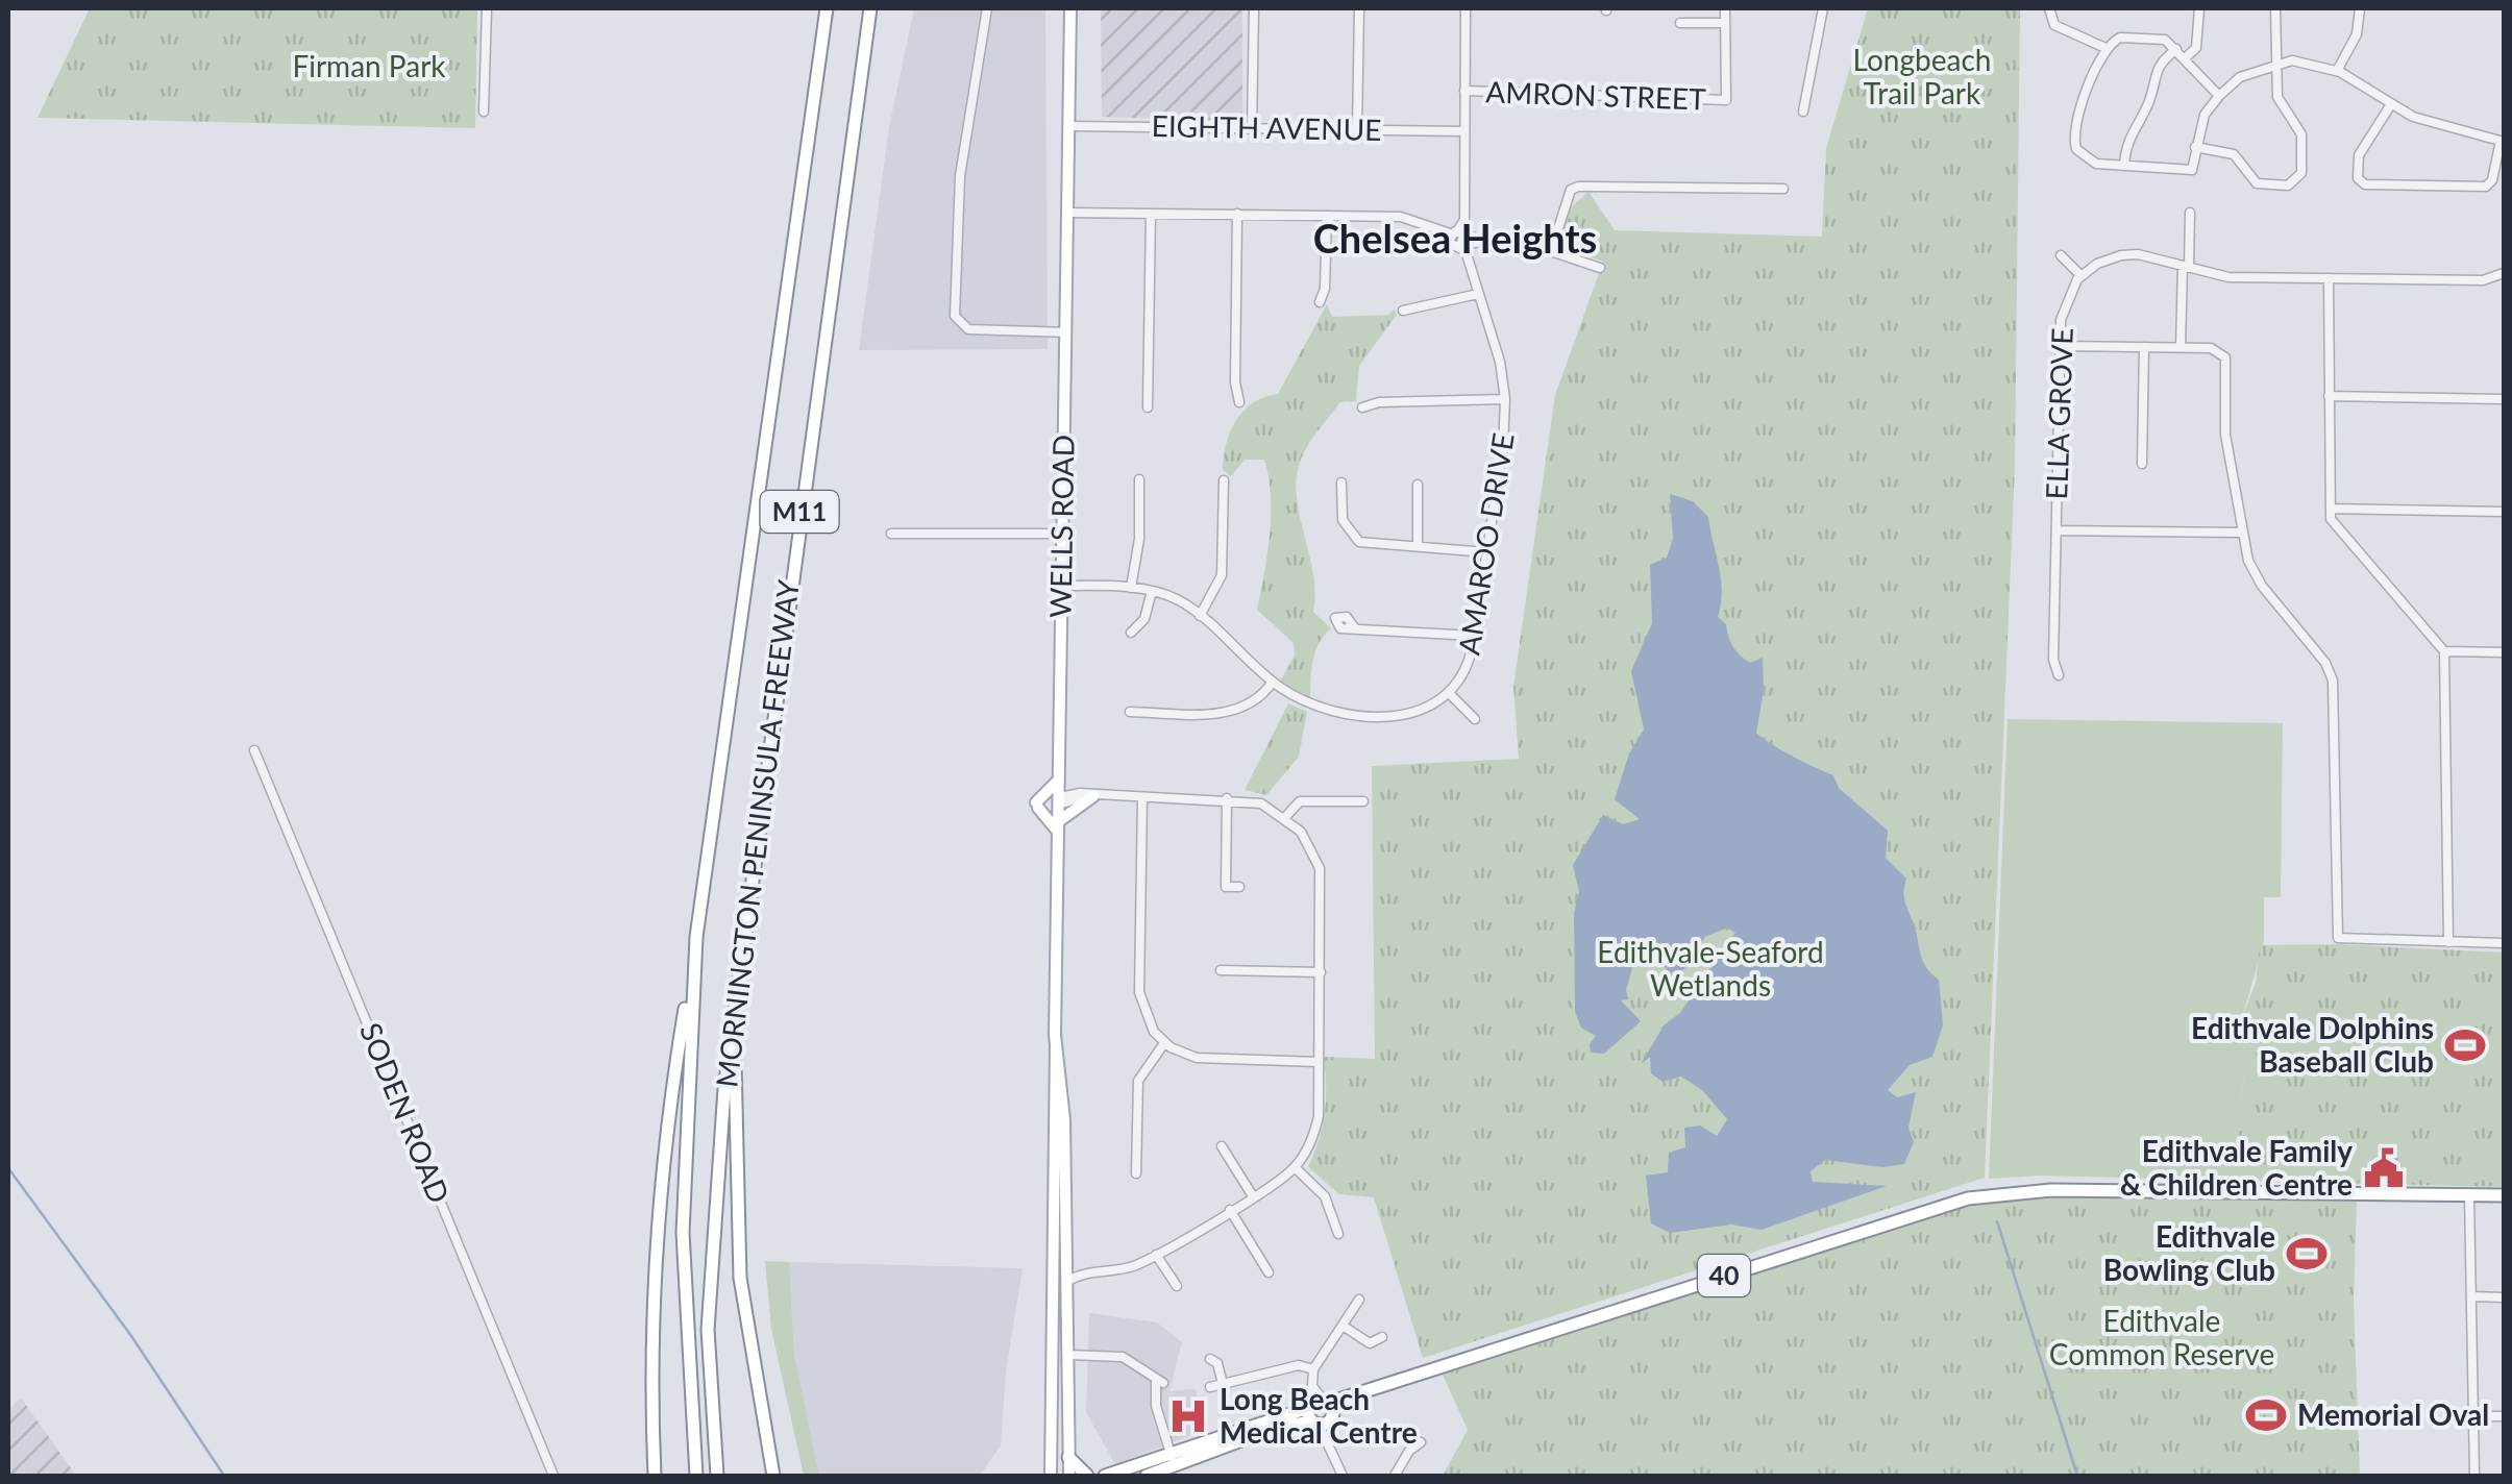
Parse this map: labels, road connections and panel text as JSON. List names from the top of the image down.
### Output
{
  "streets": {
    "highway": ["M11", "MORNINGTON PENINSULA FREEWAY", "40"],
    "main road": ["WELLS ROAD"],
    "street": [
      "AMRON STREET",
      "EIGHTH AVENUE",
      "ELLA GROVE",
      "AMAROO DRIVE",
      "SODEN ROAD"
    ]
  },
  "crossings": [
    ["EIGHTH AVENUE", "WELLS ROAD"],
    ["WELLS ROAD", "AMAROO DRIVE"]
  ],
  "districts": ["Chelsea Heights"],
  "parks": [
    "Longbeach Trail Park",
    "Firman Park",
    "Edithvale-Seaford Wetlands",
    "Edithvale Common Reserve"
  ],
  "places": {
    "sports": ["Edithvale Dolphins Baseball Club", "Edithvale Bowling Club", "Memorial Oval"],
    "public building": ["Edithvale Family & Children Centre"],
    "hospital": ["Long Beach Medical Centre"]
  }
}
